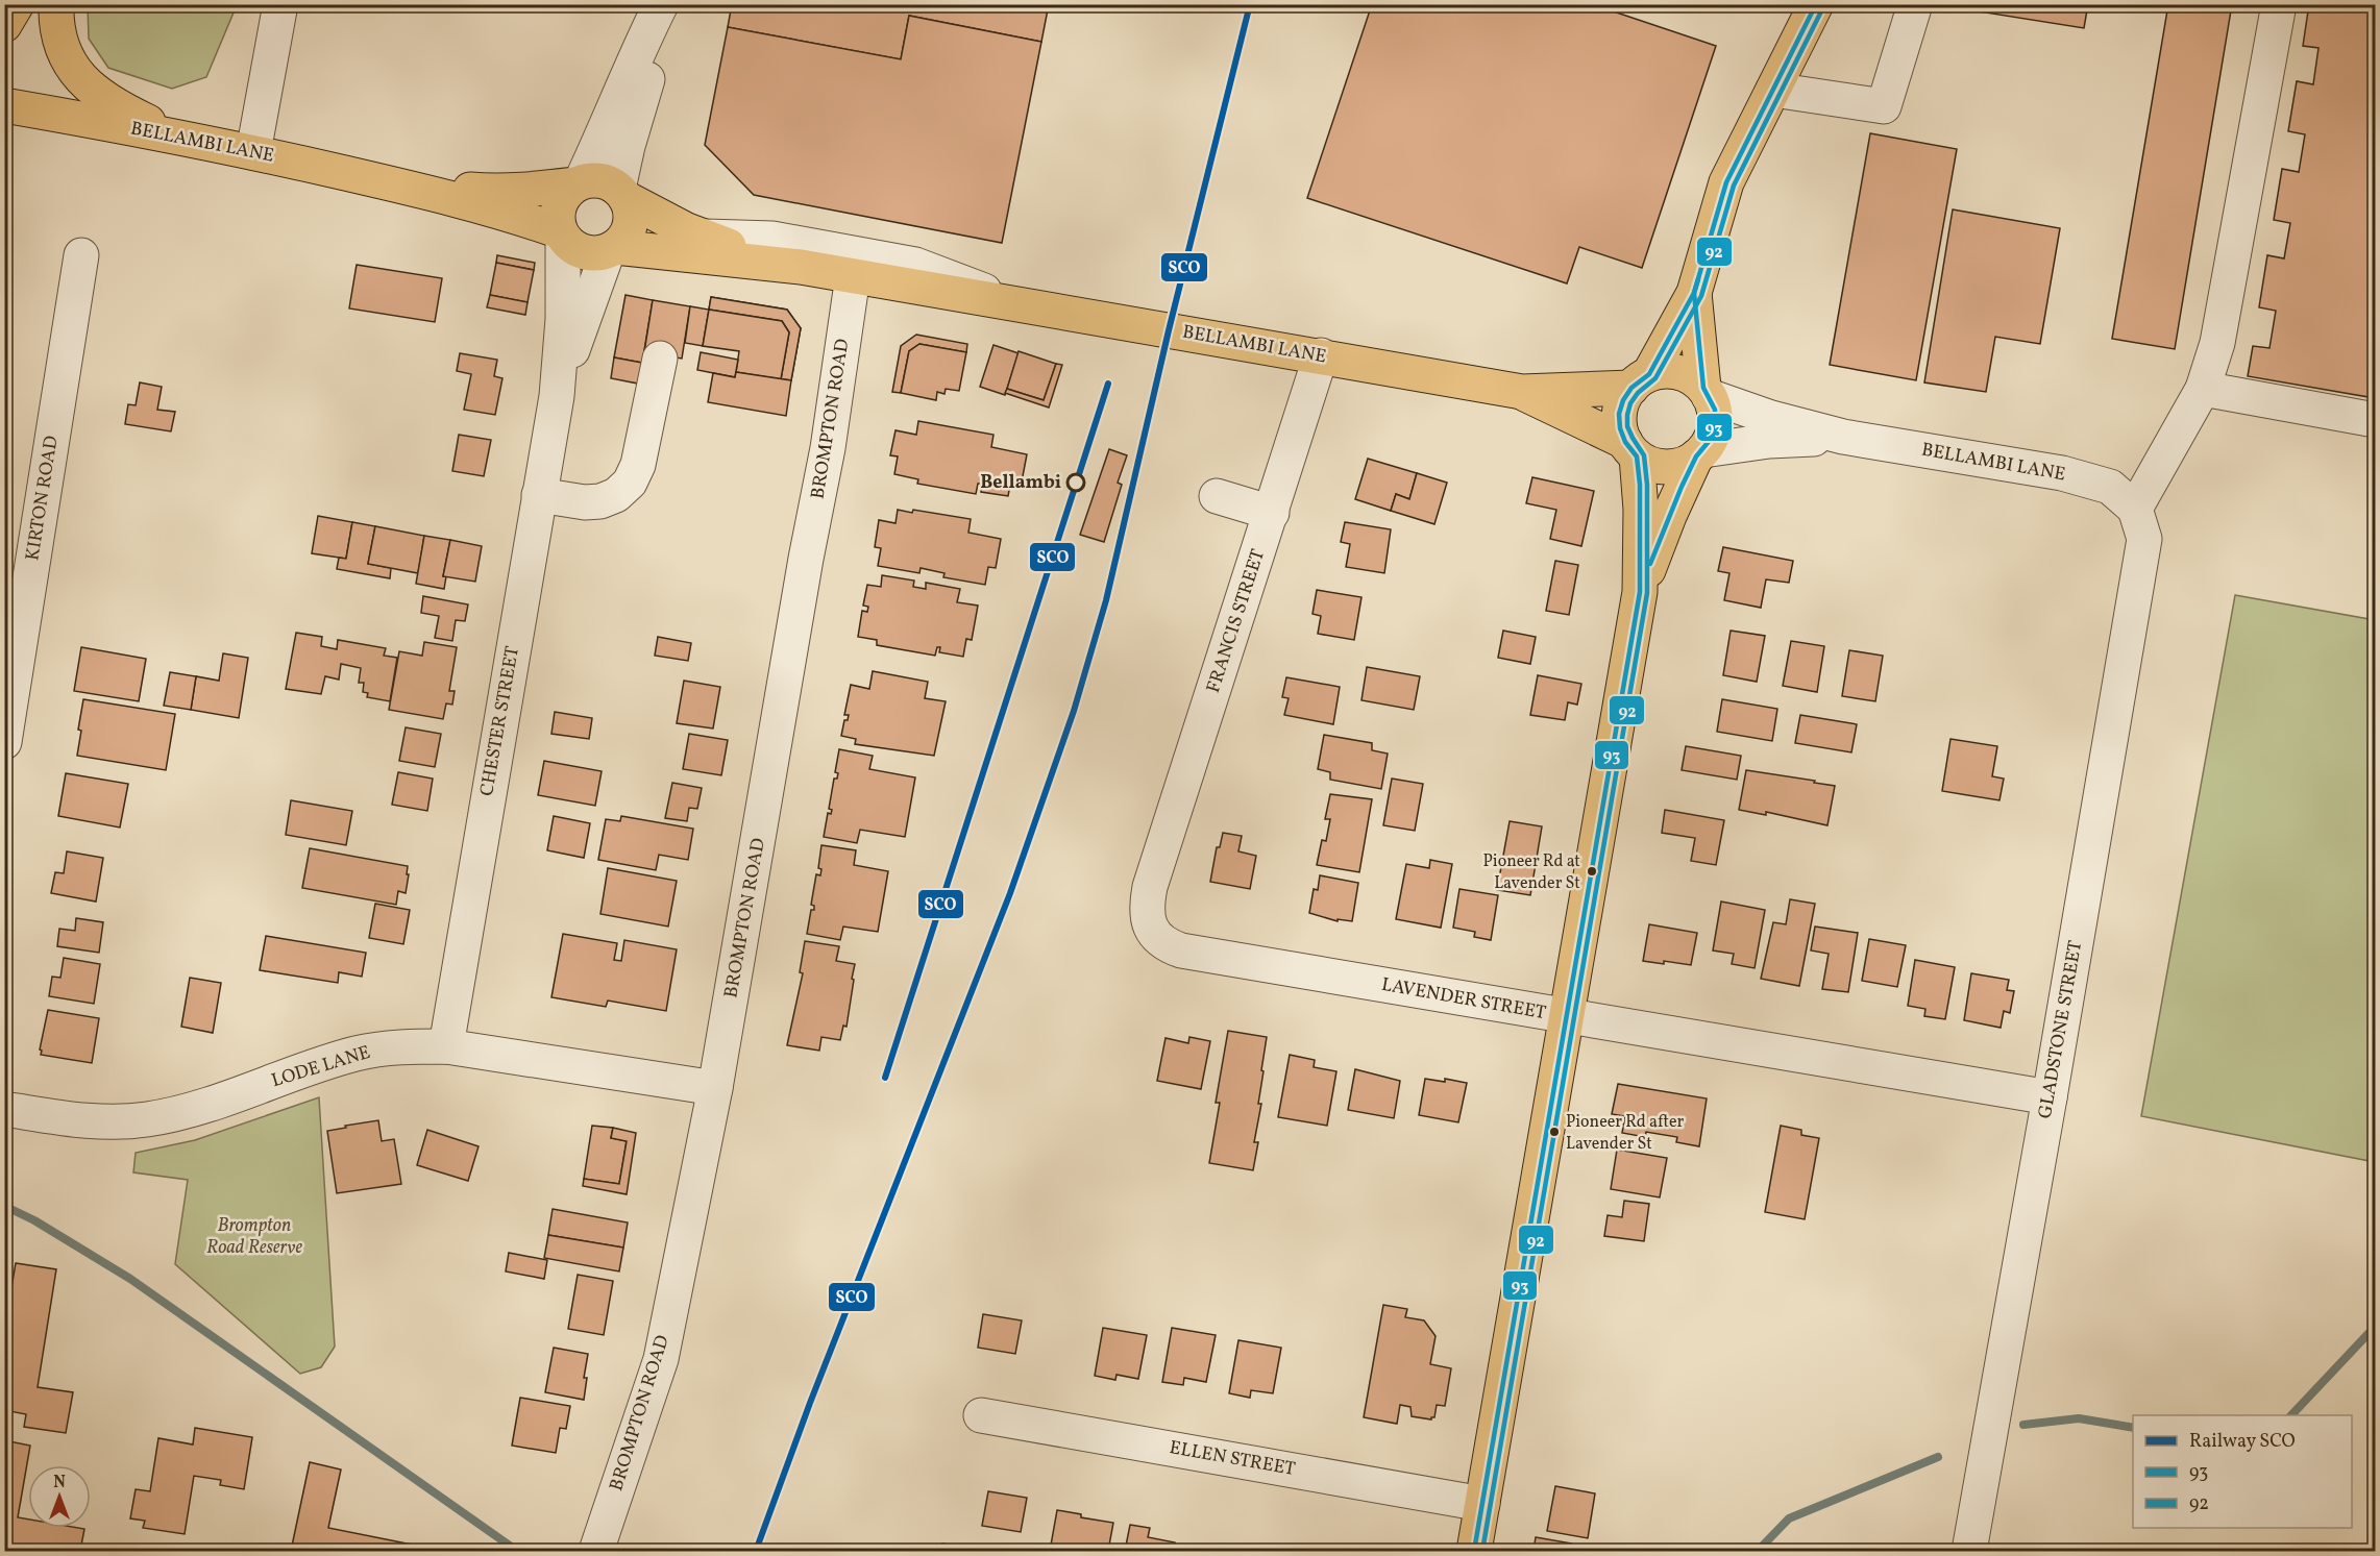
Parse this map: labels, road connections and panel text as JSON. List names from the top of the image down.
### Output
{
  "streets": {
    "main road": ["BELLAMBI LANE"],
    "street": [
      "BROMPTON ROAD",
      "KIRTON ROAD",
      "FRANCIS STREET",
      "CHESTER STREET",
      "LAVENDER STREET",
      "GLADSTONE STREET",
      "LODE LANE",
      "ELLEN STREET"
    ]
  },
  "crossings": [
    ["BELLAMBI LANE", "BROMPTON ROAD"],
    ["BELLAMBI LANE", "FRANCIS STREET"],
    ["BELLAMBI LANE", "GLADSTONE STREET"],
    ["BROMPTON ROAD", "LODE LANE"],
    ["FRANCIS STREET", "LAVENDER STREET"],
    ["CHESTER STREET", "LODE LANE"],
    ["LAVENDER STREET", "GLADSTONE STREET"]
  ],
  "parks": ["Brompton Road Reserve"],
  "places": ["Bellambi", "Pioneer Rd at Lavender St", "Pioneer Rd after Lavender St"],
  "lines": ["rail line SCO", "transit line 93", "transit line 92"],
  "legend": ["Railway SCO", "93", "92"],
  "north": "top"
}
